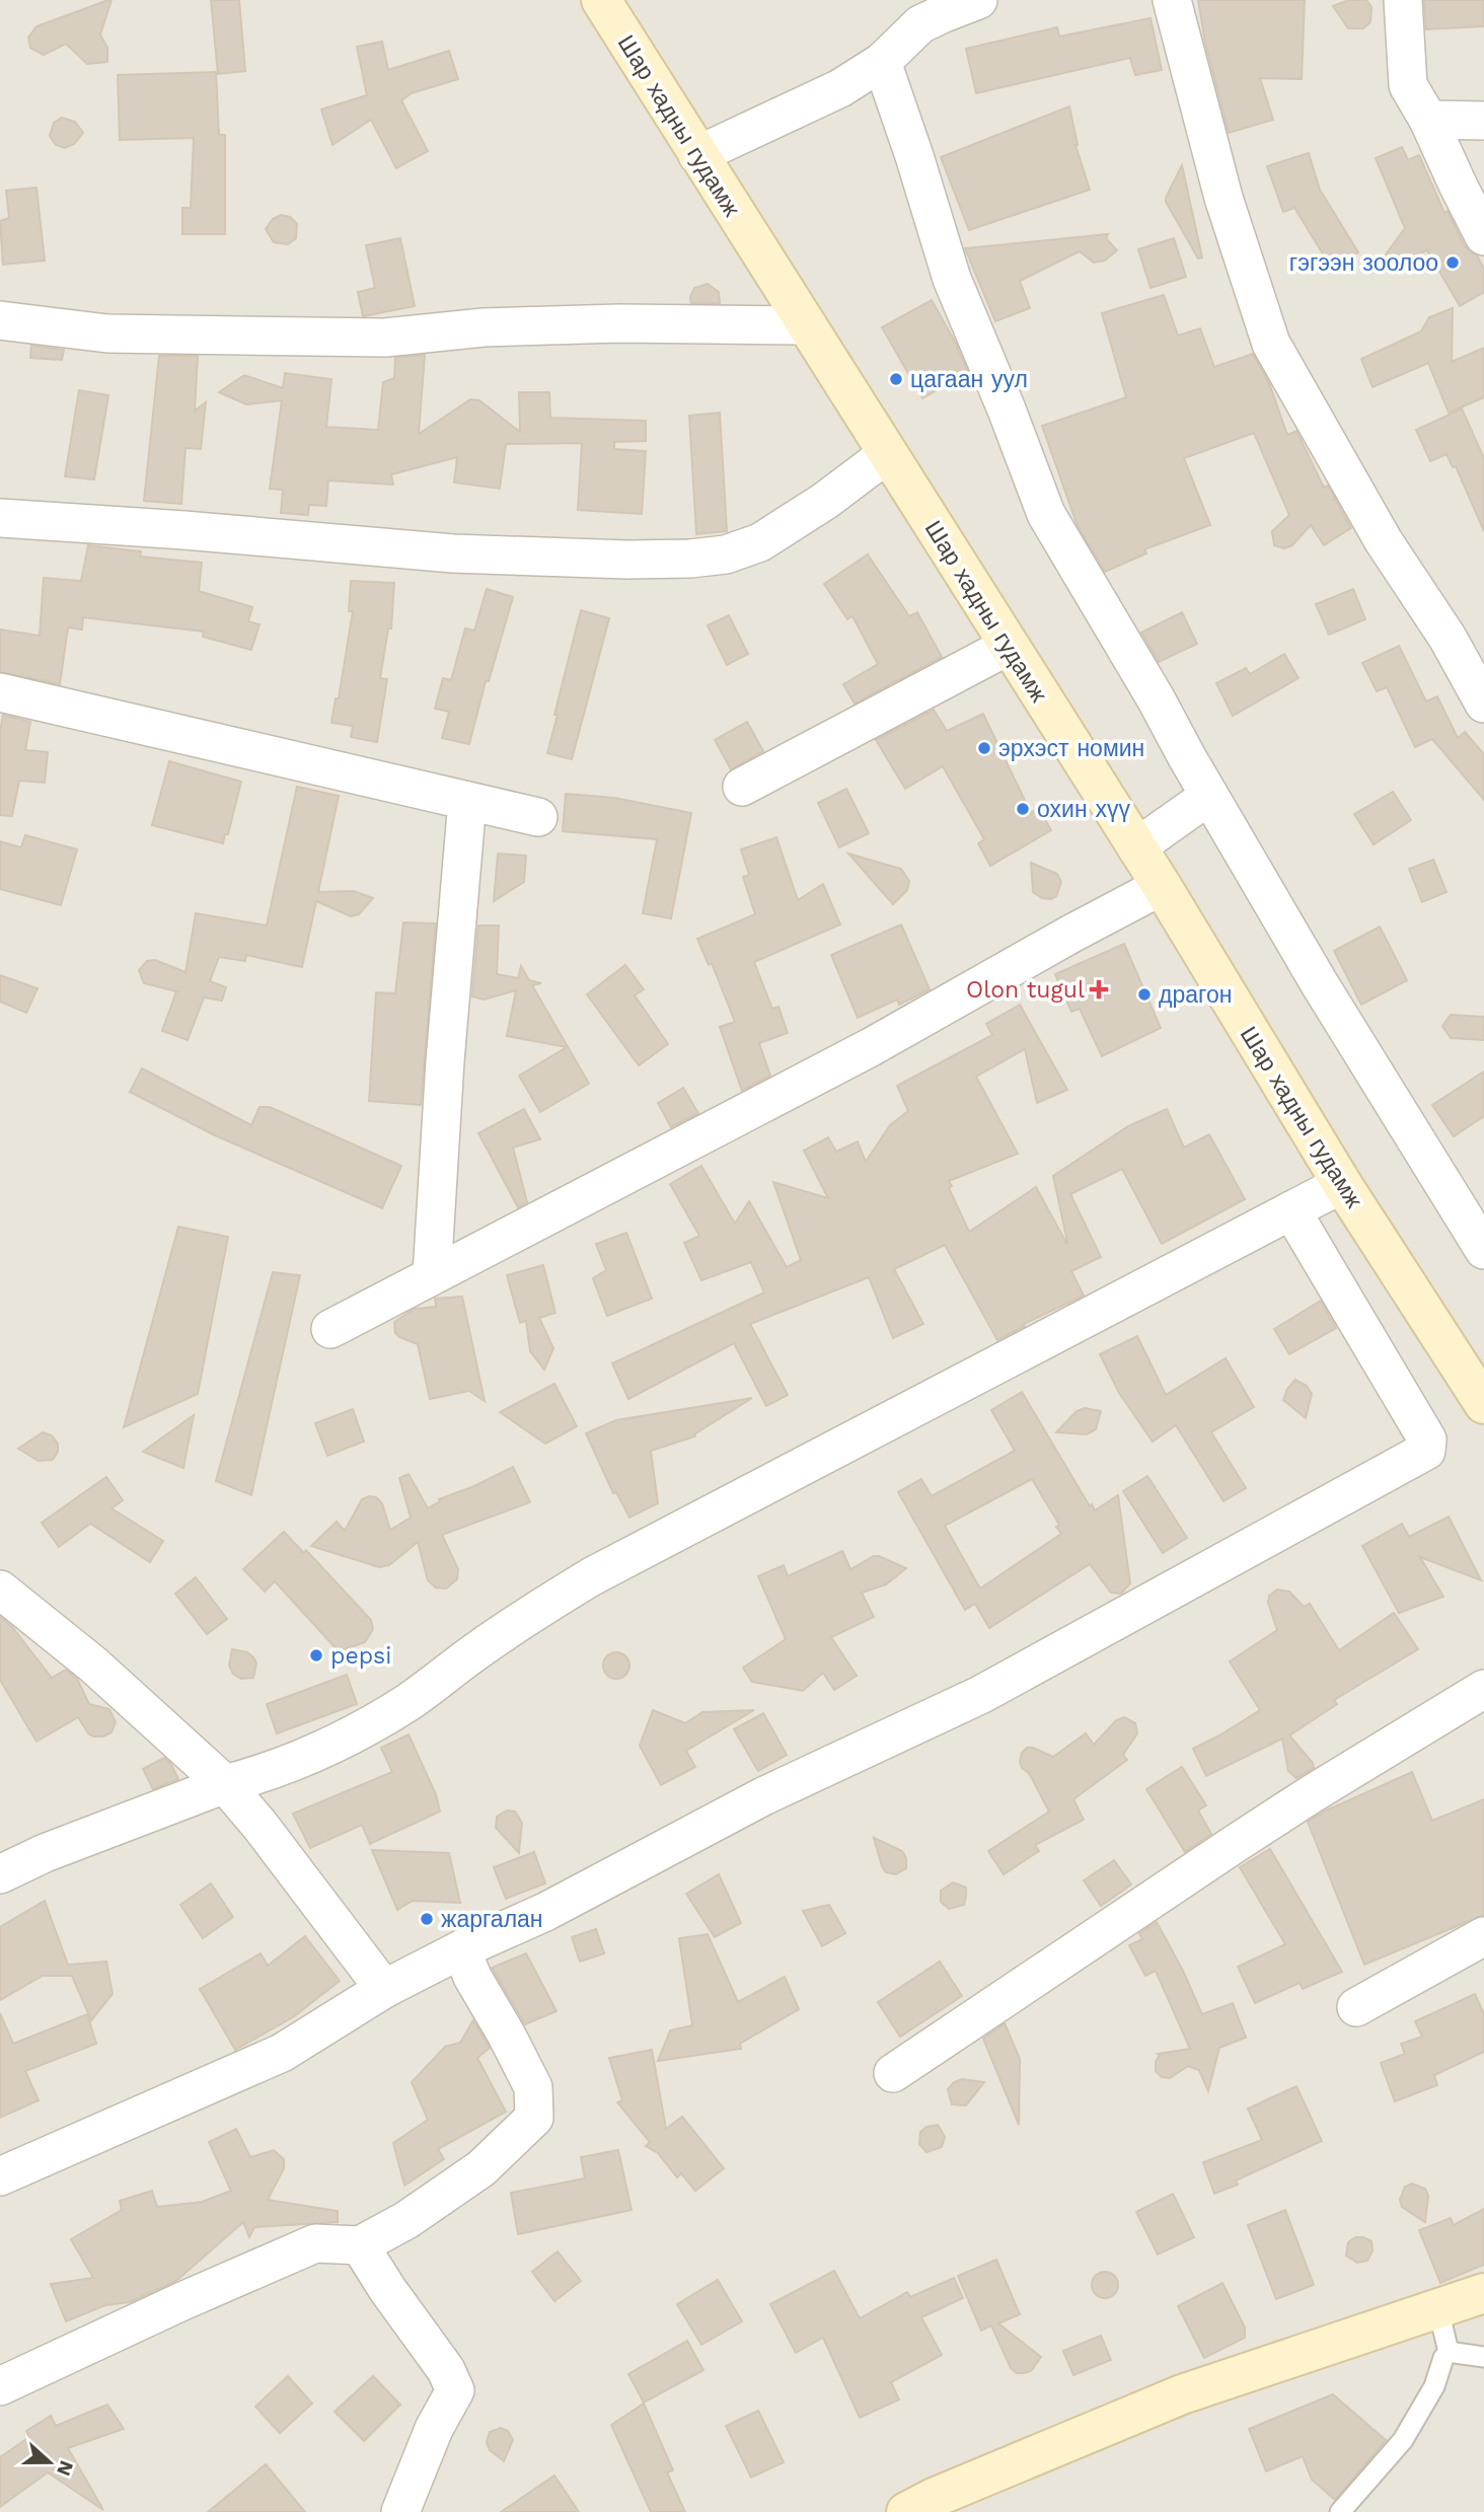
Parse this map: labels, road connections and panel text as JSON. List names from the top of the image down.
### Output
{
  "streets": {
    "main road": ["Шар хадны гудамж"]
  },
  "places": {
    "other": [
      "гэгээн зоолоо",
      "цагаан уул",
      "эрхэст номин",
      "охин хүү",
      "драгон",
      "pepsi",
      "жаргалан"
    ],
    "health": ["Olon tugul"]
  },
  "north": "right"
}
